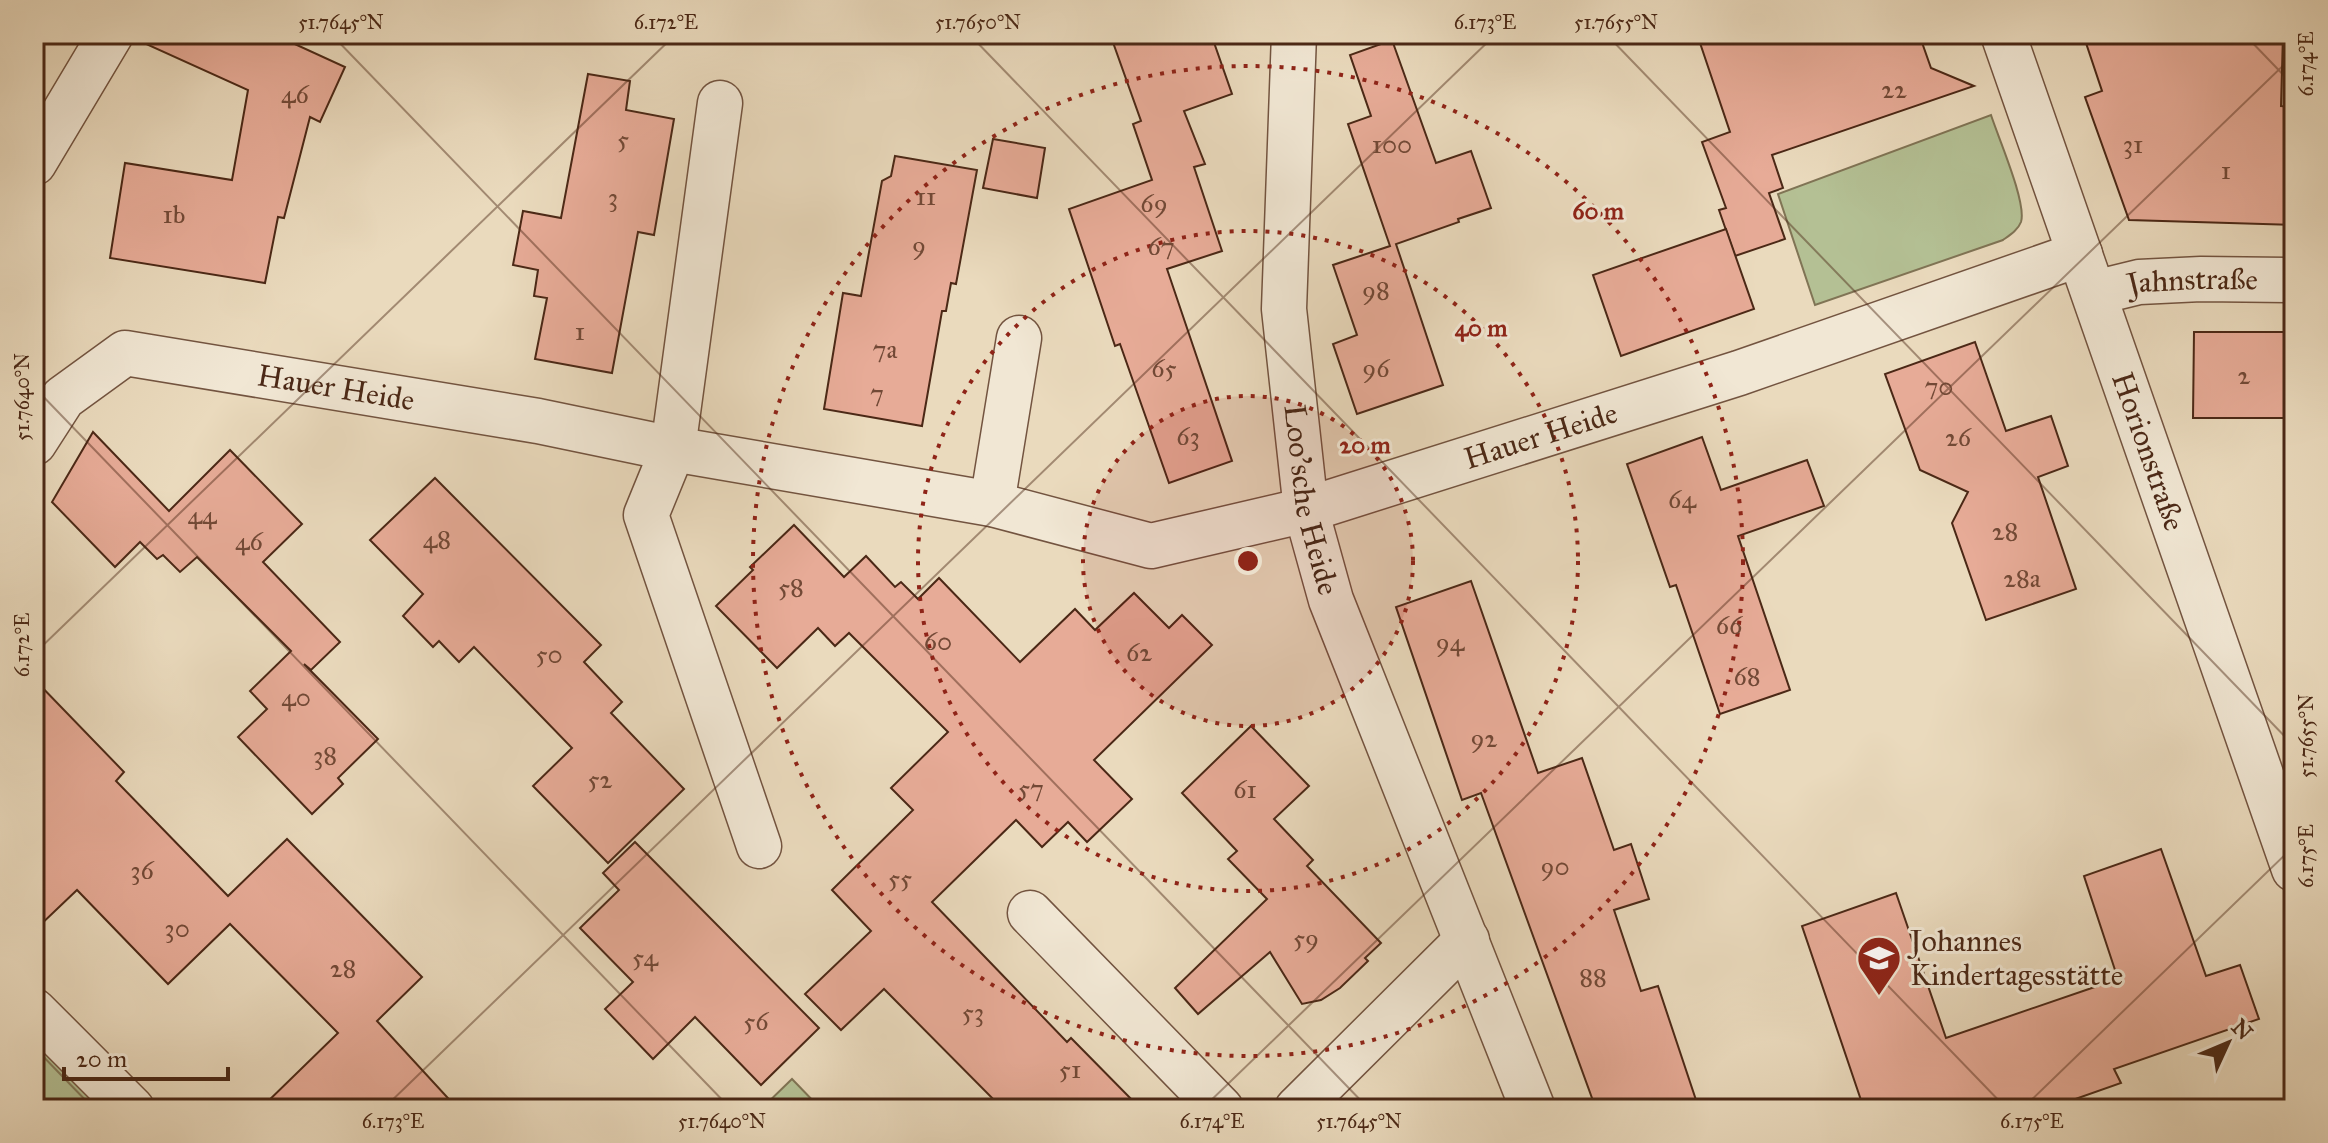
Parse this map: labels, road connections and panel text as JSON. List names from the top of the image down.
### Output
{
  "streets": {
    "street": [
      "Jahnstraße",
      "Hauer Heide",
      "Horionstraße",
      "Loo'sche Heide"
    ]
  },
  "crossings": [
    ["Jahnstraße", "Hauer Heide"],
    ["Jahnstraße", "Horionstraße"],
    ["Hauer Heide", "Horionstraße"],
    ["Hauer Heide", "Loo'sche Heide"]
  ],
  "places": {
    "school or university": ["Johannes Kindertagesstätte"]
  },
  "house_numbers": [
    "22",
    "46",
    "5",
    "100",
    "31",
    "1",
    "11",
    "3",
    "69",
    "1b",
    "9",
    "67",
    "98",
    "1",
    "7a",
    "65",
    "96",
    "2",
    "70",
    "7",
    "63",
    "26",
    "64",
    "44",
    "28",
    "48",
    "46",
    "28a",
    "58",
    "66",
    "60",
    "94",
    "62",
    "50",
    "68",
    "40",
    "92",
    "38",
    "52",
    "57",
    "61",
    "90",
    "36",
    "55",
    "30",
    "59",
    "54",
    "28",
    "88",
    "53",
    "56",
    "51"
  ],
  "scale_bar": "20 m",
  "north": "top right",
  "coordinates": [
    "51.7645°N",
    "6.172°E",
    "51.7650°N",
    "6.173°E",
    "51.7655°N",
    "6.174°E",
    "51.7640°N",
    "6.175°E"
  ],
  "rings": ["60 m", "40 m", "20 m"]
}
